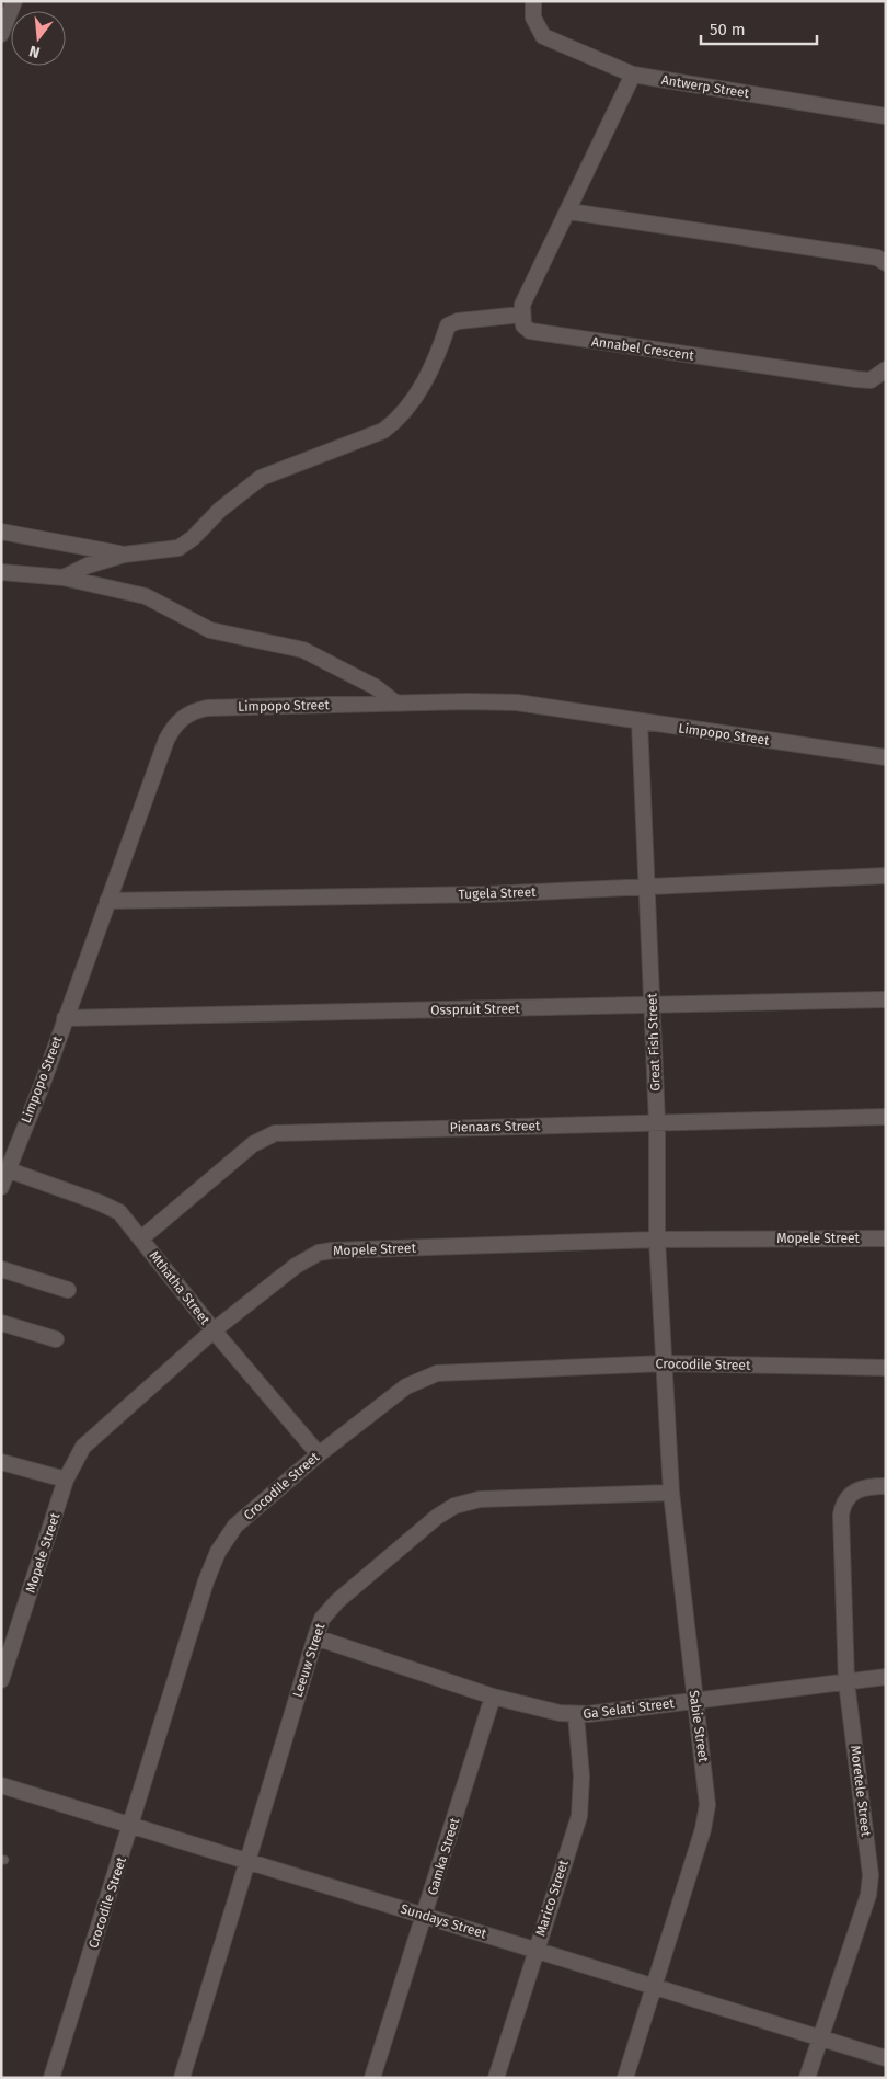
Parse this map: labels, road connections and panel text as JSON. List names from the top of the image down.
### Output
{
  "streets": {
    "street": [
      "Antwerp Street",
      "Annabel Crescent",
      "Limpopo Street",
      "Tugela Street",
      "Osspruit Street",
      "Great Fish Street",
      "Pienaars Street",
      "Mopele Street",
      "Mthatha Street",
      "Crocodile Street",
      "Leeuw Street",
      "Ga Selati Street",
      "Sabie Street",
      "Moretele Street",
      "Gamka Street",
      "Marico Street",
      "Sundays Street"
    ]
  },
  "crossings": [
    ["Limpopo Street", "Tugela Street"],
    ["Limpopo Street", "Osspruit Street"],
    ["Limpopo Street", "Great Fish Street"],
    ["Limpopo Street", "Mthatha Street"],
    ["Tugela Street", "Great Fish Street"],
    ["Osspruit Street", "Great Fish Street"],
    ["Great Fish Street", "Pienaars Street"],
    ["Great Fish Street", "Mopele Street"],
    ["Great Fish Street", "Crocodile Street"],
    ["Great Fish Street", "Sabie Street"],
    ["Pienaars Street", "Mthatha Street"],
    ["Mopele Street", "Mthatha Street"],
    ["Mthatha Street", "Crocodile Street"],
    ["Crocodile Street", "Sabie Street"],
    ["Crocodile Street", "Sundays Street"],
    ["Leeuw Street", "Ga Selati Street"],
    ["Leeuw Street", "Sabie Street"],
    ["Leeuw Street", "Sundays Street"],
    ["Ga Selati Street", "Sabie Street"],
    ["Ga Selati Street", "Moretele Street"],
    ["Ga Selati Street", "Gamka Street"],
    ["Ga Selati Street", "Marico Street"],
    ["Sabie Street", "Sundays Street"],
    ["Moretele Street", "Sundays Street"],
    ["Gamka Street", "Sundays Street"],
    ["Marico Street", "Sundays Street"]
  ],
  "scale_bar": "50 m",
  "north": "bottom"
}
